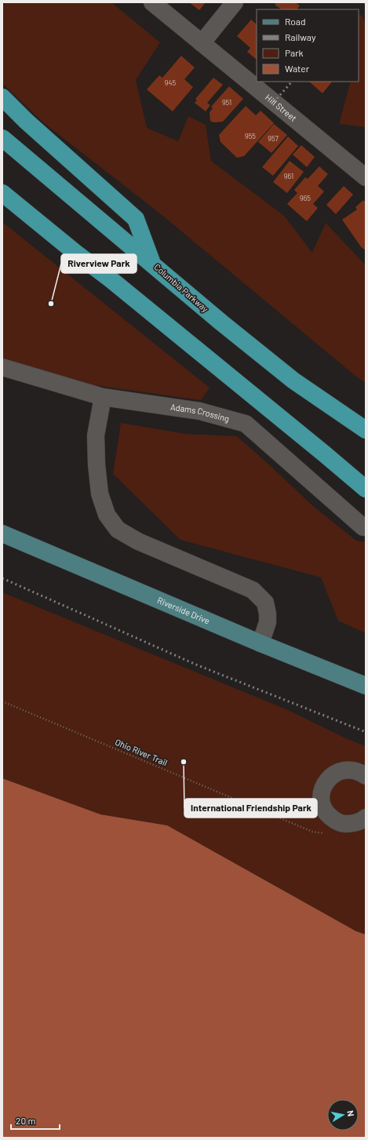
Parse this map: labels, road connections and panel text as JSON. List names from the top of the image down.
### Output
{
  "streets": {
    "highway": ["Columbia Parkway"],
    "main road": ["Riverside Drive"],
    "street": ["Hill Street", "Adams Crossing"],
    "path": ["Ohio River Trail"]
  },
  "places": ["Riverview Park", "International Friendship Park"],
  "house_numbers": [
    "945",
    "951",
    "955",
    "957",
    "961",
    "965"
  ],
  "legend": [
    "Road",
    "Railway",
    "Park",
    "Water"
  ],
  "scale_bar": "20 m",
  "north": "right"
}
